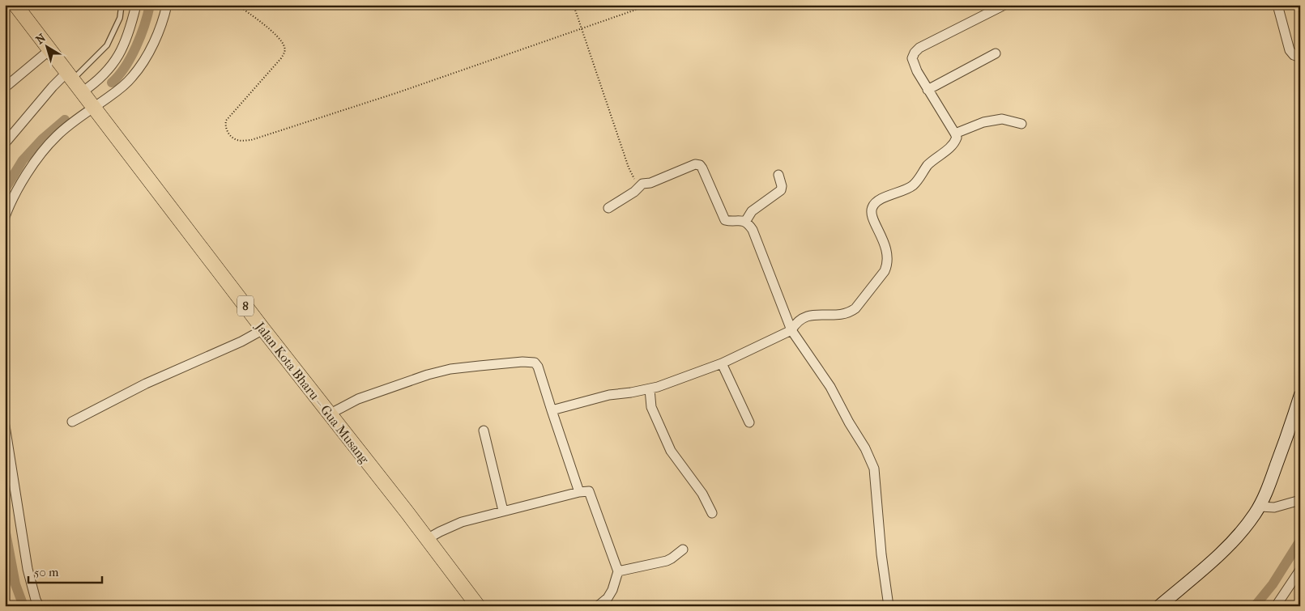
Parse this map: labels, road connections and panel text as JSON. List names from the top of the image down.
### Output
{
  "streets": {
    "main road": ["8", "Jalan Kota Bharu – Gua Musang"]
  },
  "scale_bar": "50 m",
  "north": "top left"
}
